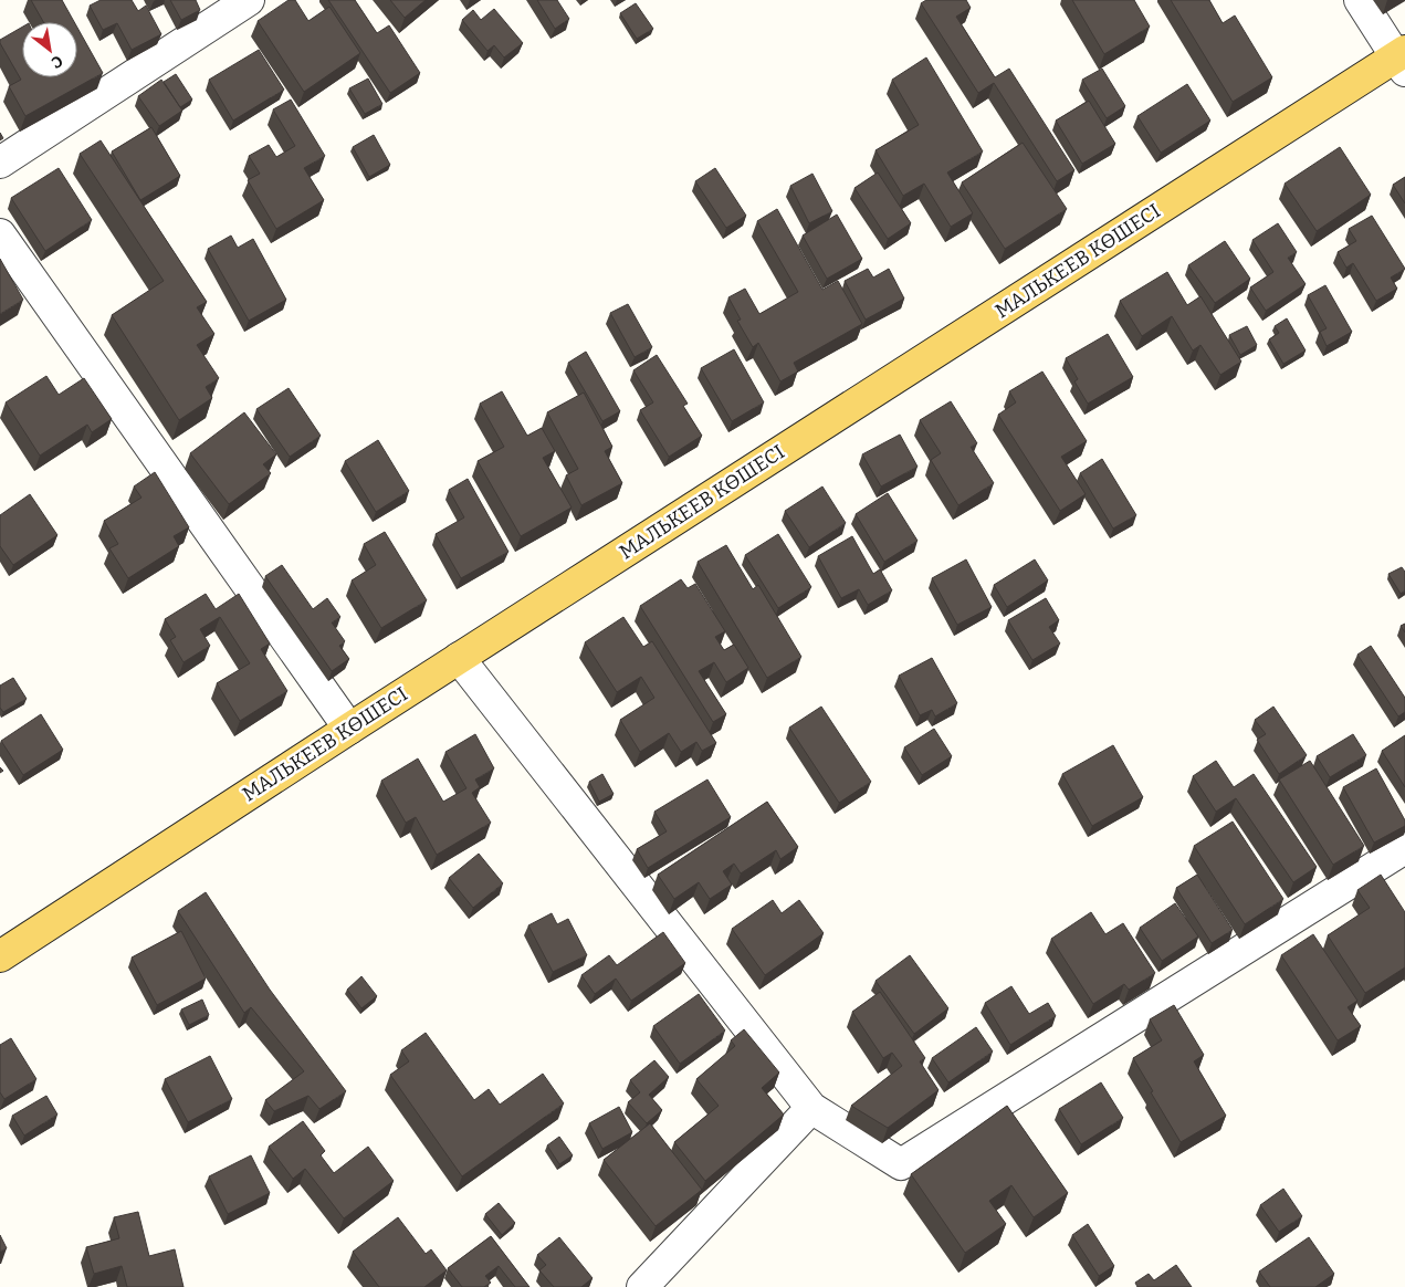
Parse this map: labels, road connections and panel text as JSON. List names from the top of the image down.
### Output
{
  "streets": {
    "main road": ["МАЛЬКЕЕВ КӨШЕСІ"]
  },
  "north": "bottom right"
}
